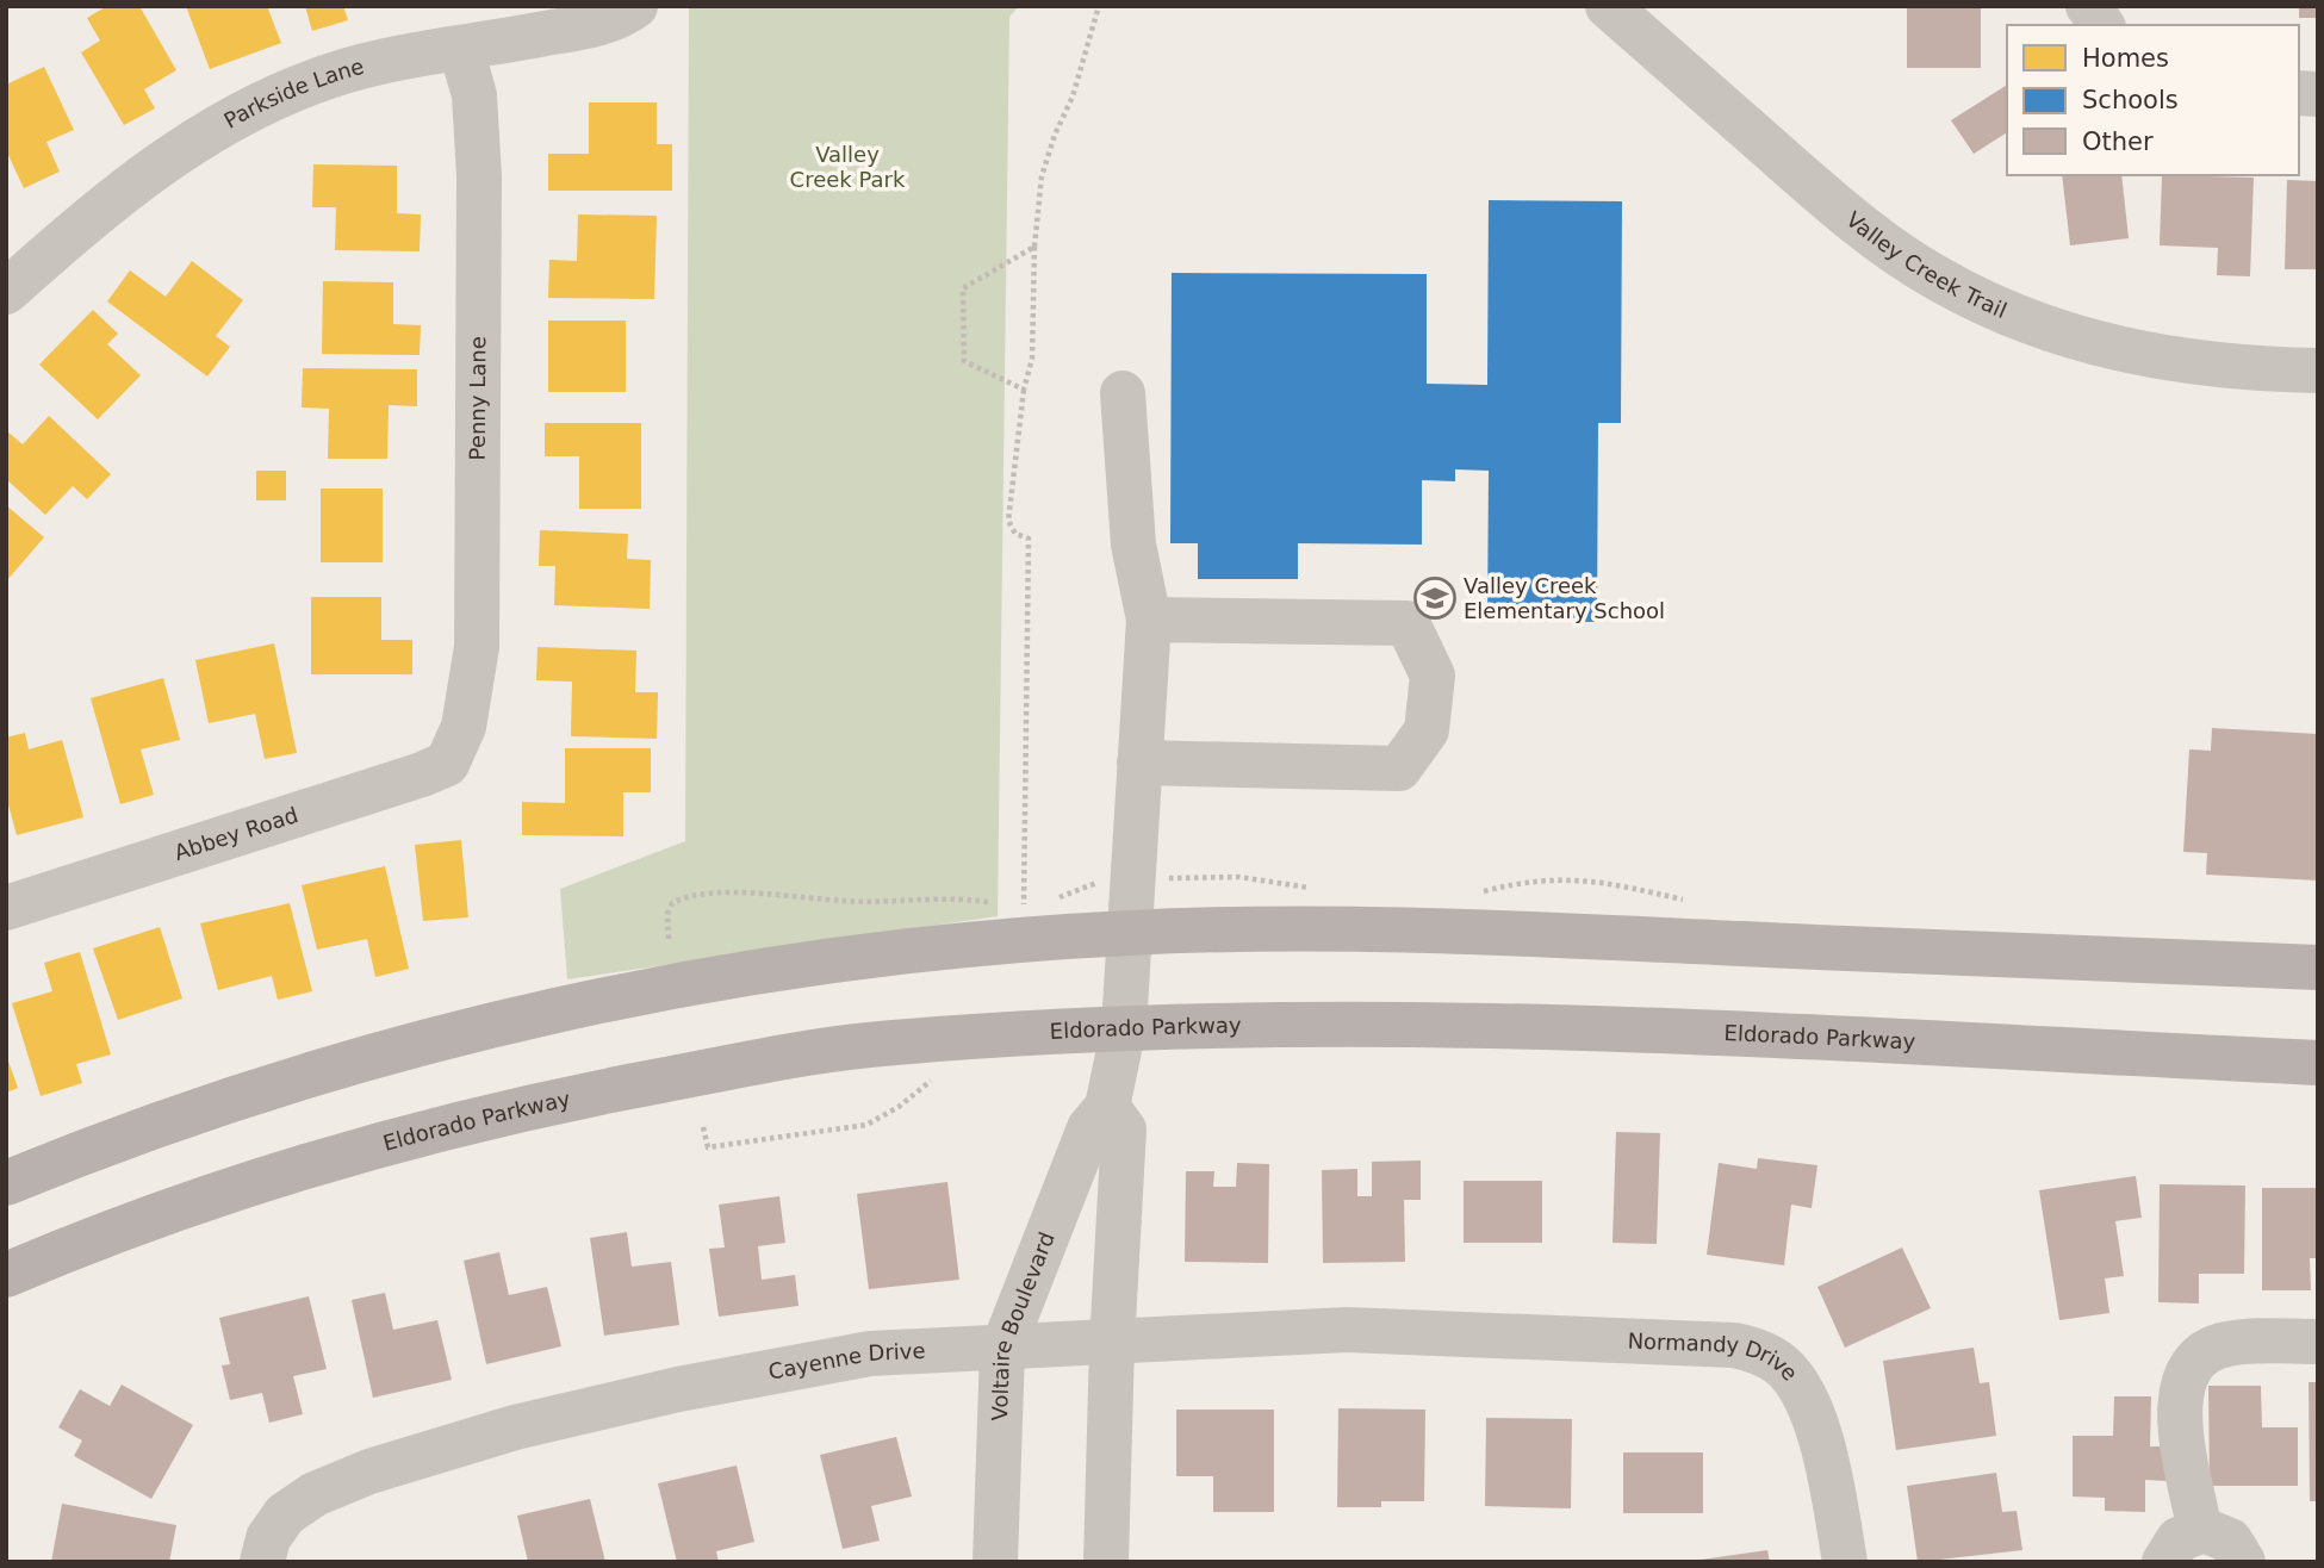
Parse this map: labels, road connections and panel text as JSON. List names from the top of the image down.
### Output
{
  "streets": {
    "main road": ["Eldorado Parkway"],
    "street": [
      "Parkside Lane",
      "Valley Creek Trail",
      "Penny Lane",
      "Abbey Road",
      "Voltaire Boulevard",
      "Cayenne Drive",
      "Normandy Drive"
    ]
  },
  "crossings": [
    ["Parkside Lane", "Penny Lane"],
    ["Penny Lane", "Abbey Road"],
    ["Eldorado Parkway", "Voltaire Boulevard"],
    ["Voltaire Boulevard", "Cayenne Drive"],
    ["Cayenne Drive", "Normandy Drive"]
  ],
  "parks": ["Valley Creek Park"],
  "places": {
    "school or university": ["Valley Creek Elementary School"]
  },
  "legend": ["Homes", "Schools", "Other"]
}
